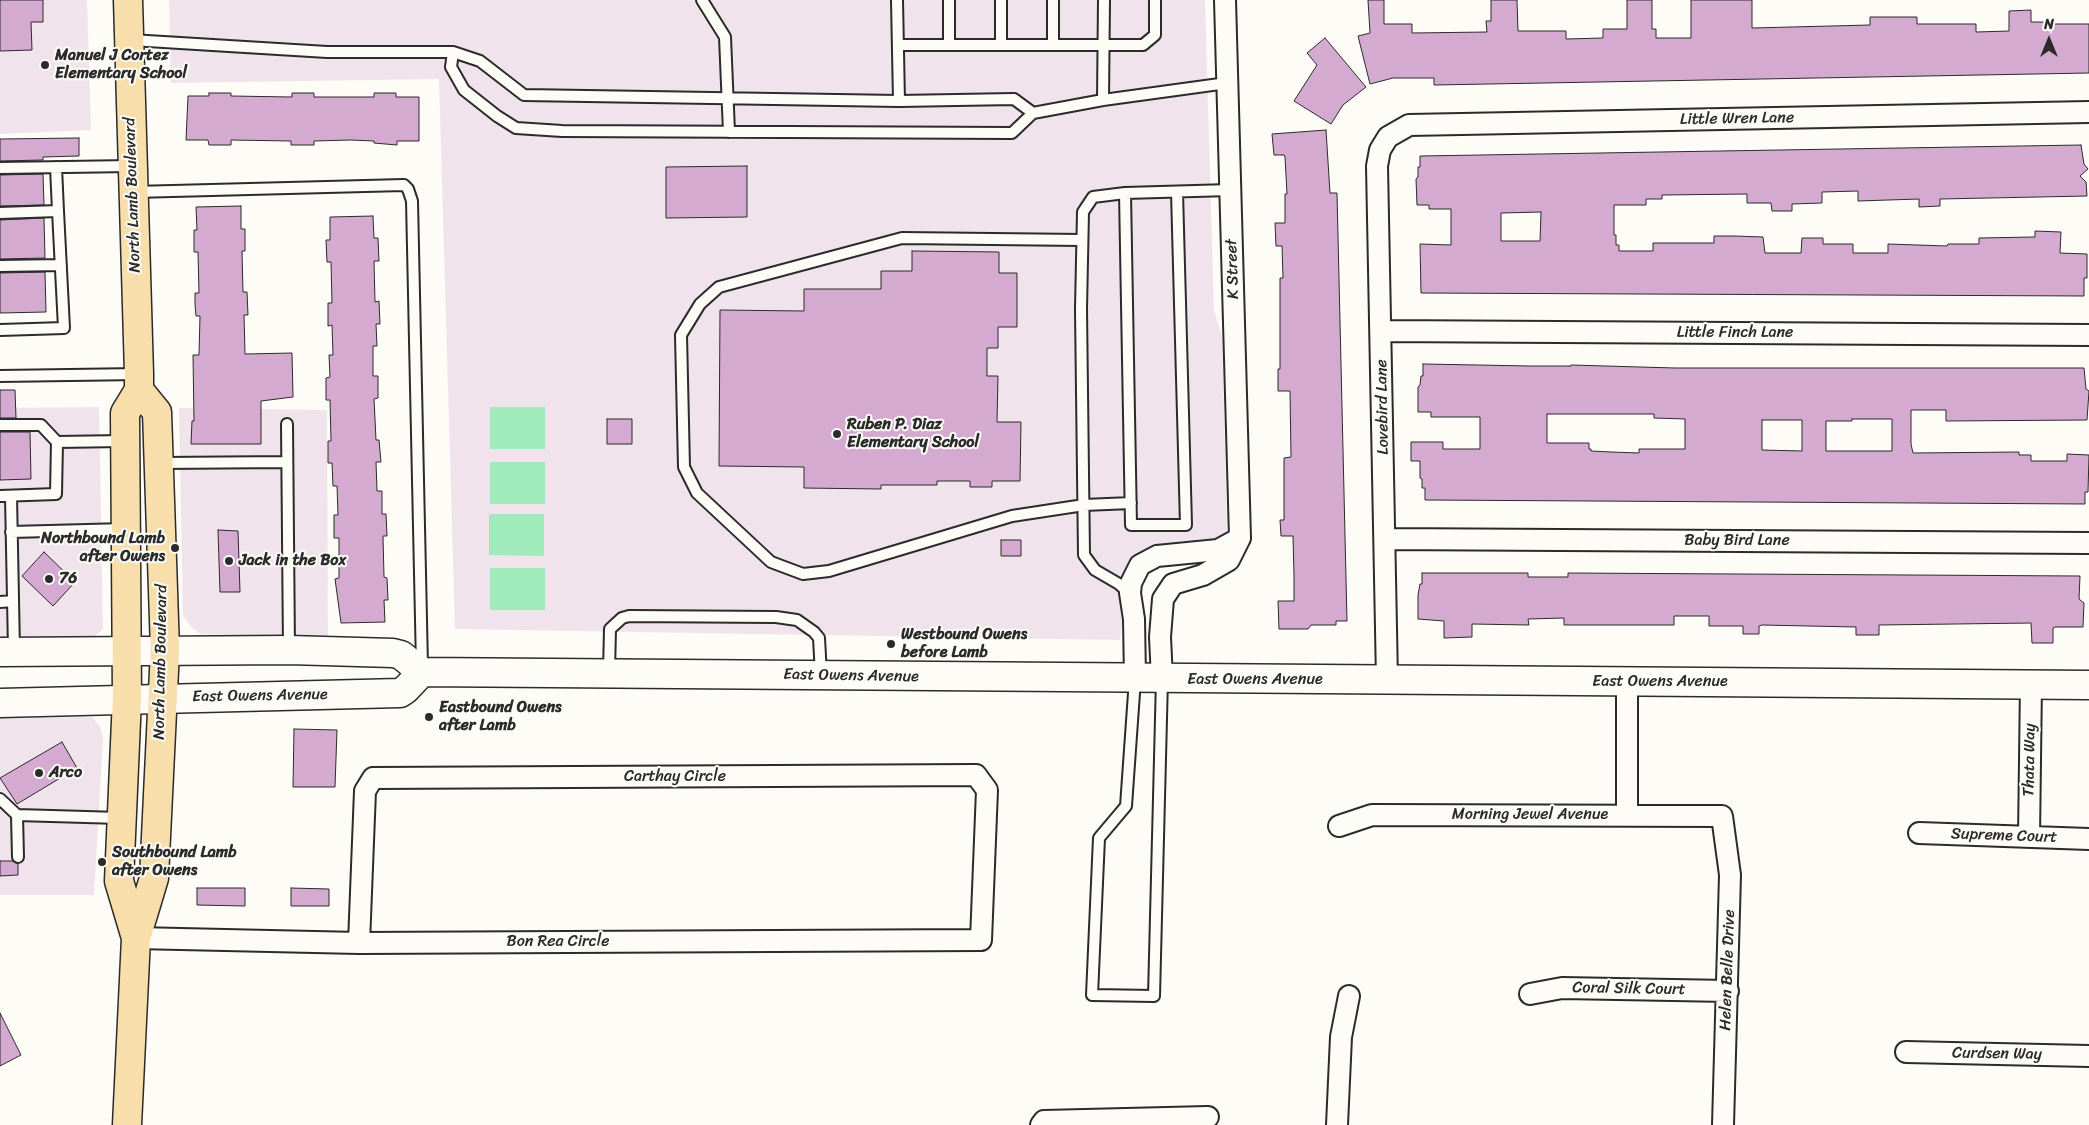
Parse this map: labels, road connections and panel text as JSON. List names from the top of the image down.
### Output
{
  "streets": {
    "main road": ["North Lamb Boulevard", "East Owens Avenue"],
    "street": [
      "Little Wren Lane",
      "K Street",
      "Little Finch Lane",
      "Lovebird Lane",
      "Baby Bird Lane",
      "Thata Way",
      "Carthay Circle",
      "Morning Jewel Avenue",
      "Supreme Court",
      "Bon Rea Circle",
      "Helen Belle Drive",
      "Coral Silk Court",
      "Curdsen Way"
    ]
  },
  "crossings": [
    ["Little Wren Lane", "Lovebird Lane"],
    ["North Lamb Boulevard", "East Owens Avenue"],
    ["North Lamb Boulevard", "Bon Rea Circle"],
    ["K Street", "East Owens Avenue"],
    ["Little Finch Lane", "Lovebird Lane"],
    ["Lovebird Lane", "Baby Bird Lane"],
    ["Lovebird Lane", "East Owens Avenue"],
    ["East Owens Avenue", "Thata Way"],
    ["Thata Way", "Supreme Court"],
    ["Carthay Circle", "Bon Rea Circle"],
    ["Morning Jewel Avenue", "Helen Belle Drive"],
    ["Helen Belle Drive", "Coral Silk Court"]
  ],
  "places": [
    "Manuel J Cortez Elementary School",
    "Ruben P. Diaz Elementary School",
    "Northbound Lamb after Owens",
    "Jack in the Box",
    "76",
    "Westbound Owens before Lamb",
    "Eastbound Owens after Lamb",
    "Arco",
    "Southbound Lamb after Owens"
  ],
  "north": "top"
}
